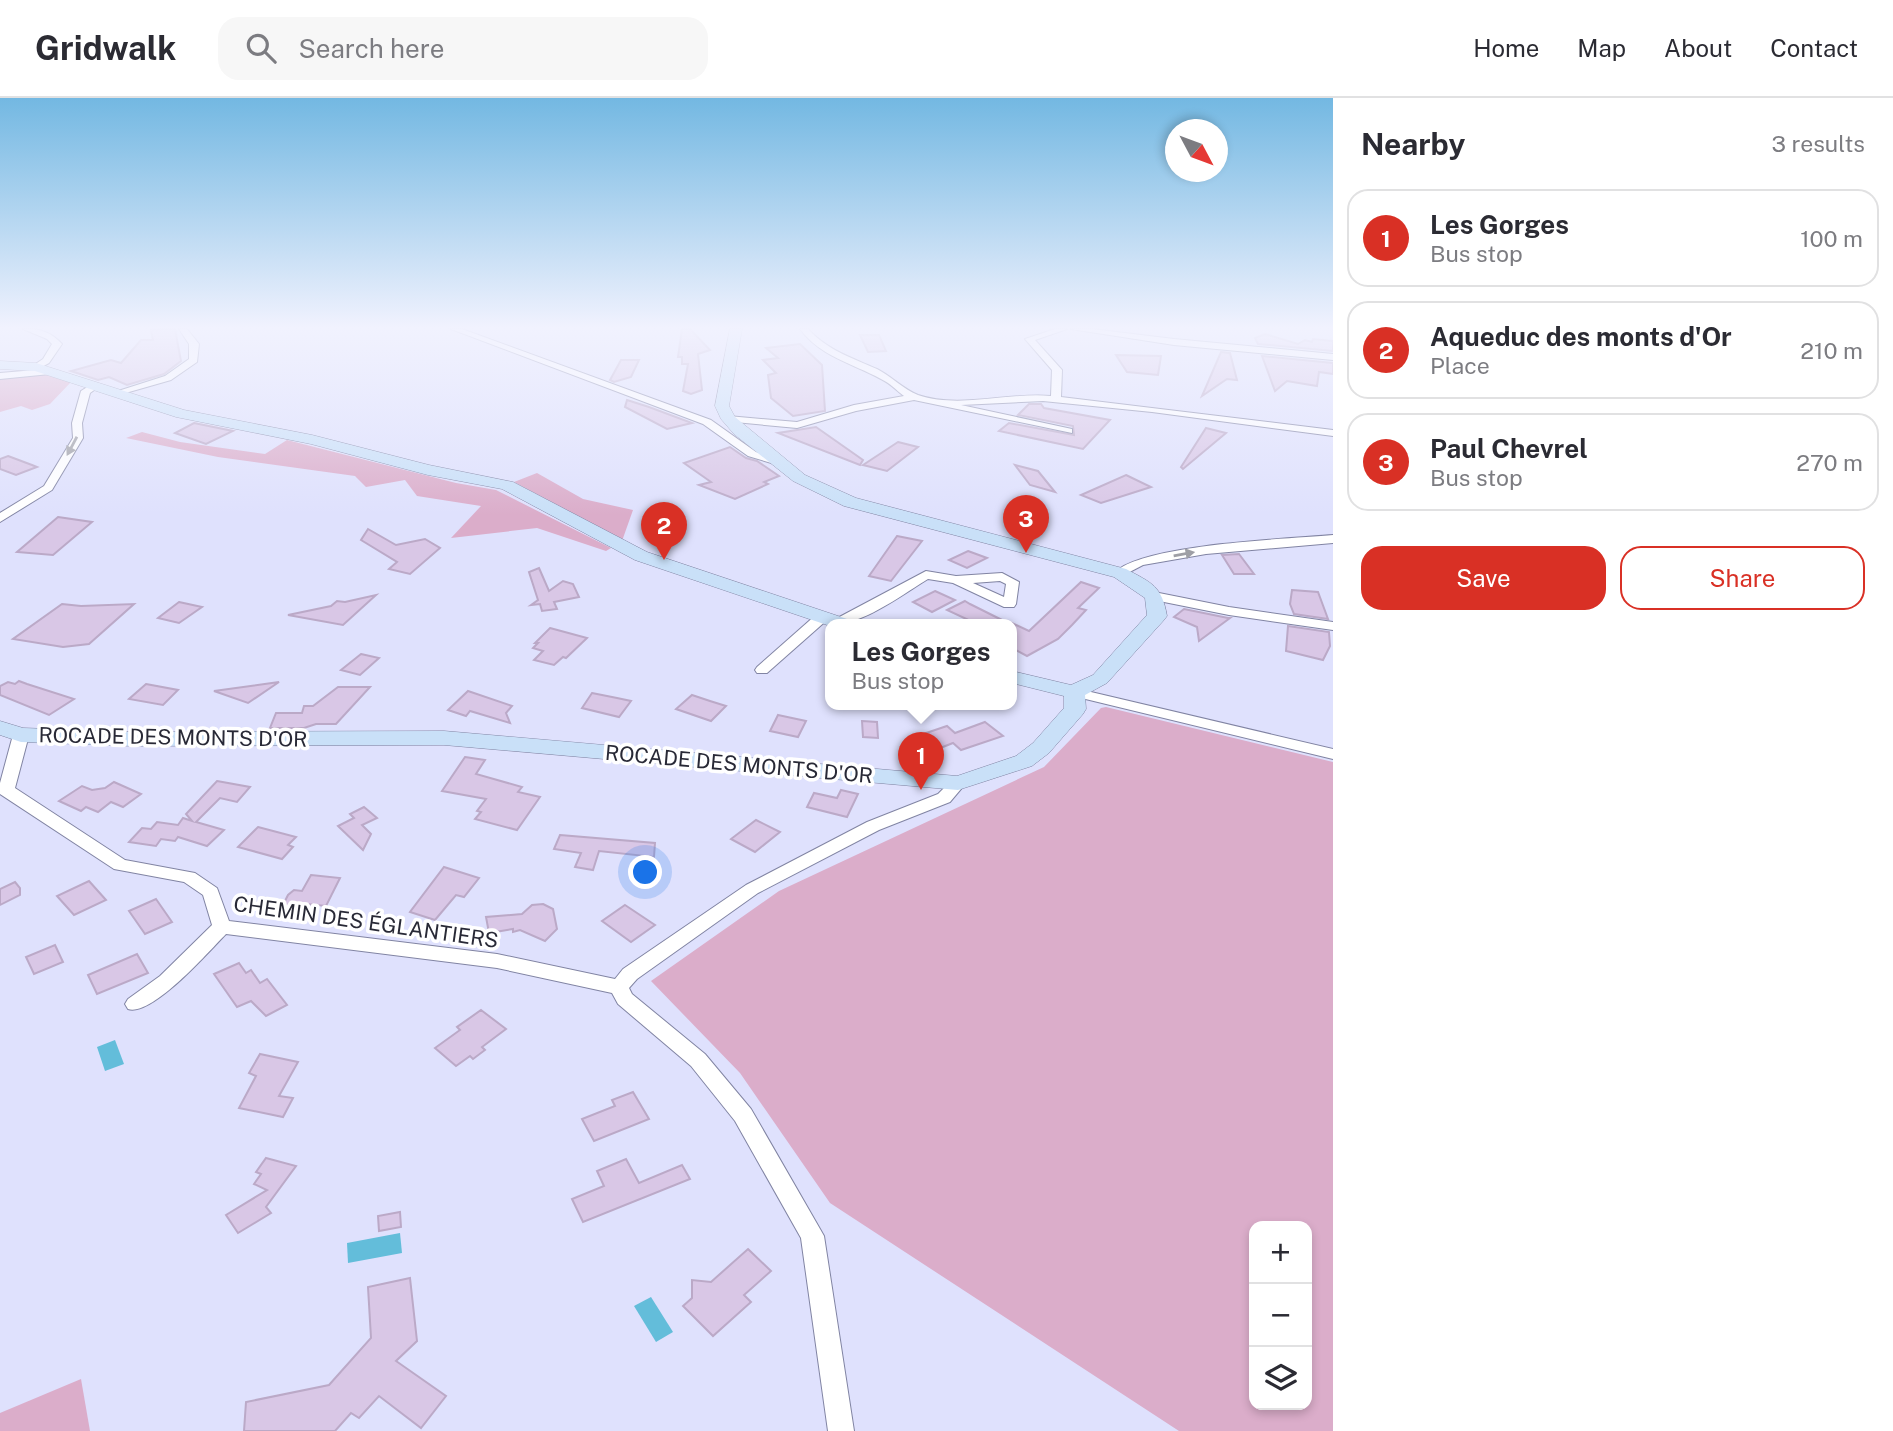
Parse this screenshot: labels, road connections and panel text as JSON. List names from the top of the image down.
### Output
{
  "streets": {
    "street": ["ROCADE DES MONTS D'OR", "CHEMIN DES ÉGLANTIERS"]
  },
  "crossings": [
    ["ROCADE DES MONTS D'OR", "CHEMIN DES ÉGLANTIERS"]
  ],
  "north": "bottom right",
  "page": {
    "header": "Gridwalk",
    "search": "Search here",
    "nav": [
      "Home",
      "Map",
      "About",
      "Contact"
    ],
    "heading": ["Nearby", "3 results"],
    "list": [
      {
        "mark": "1",
        "name": "Les Gorges",
        "note": "Bus stop",
        "value": "100 m"
      },
      {
        "mark": "2",
        "name": "Aqueduc des monts d'Or",
        "note": "Place",
        "value": "210 m"
      },
      {
        "mark": "3",
        "name": "Paul Chevrel",
        "note": "Bus stop",
        "value": "270 m"
      }
    ],
    "pins": ["3", "2", "1"],
    "buttons": ["Save", "Share"],
    "popup": ["Les Gorges", "Bus stop"],
    "map_buttons": ["+", "−"]
  }
}
